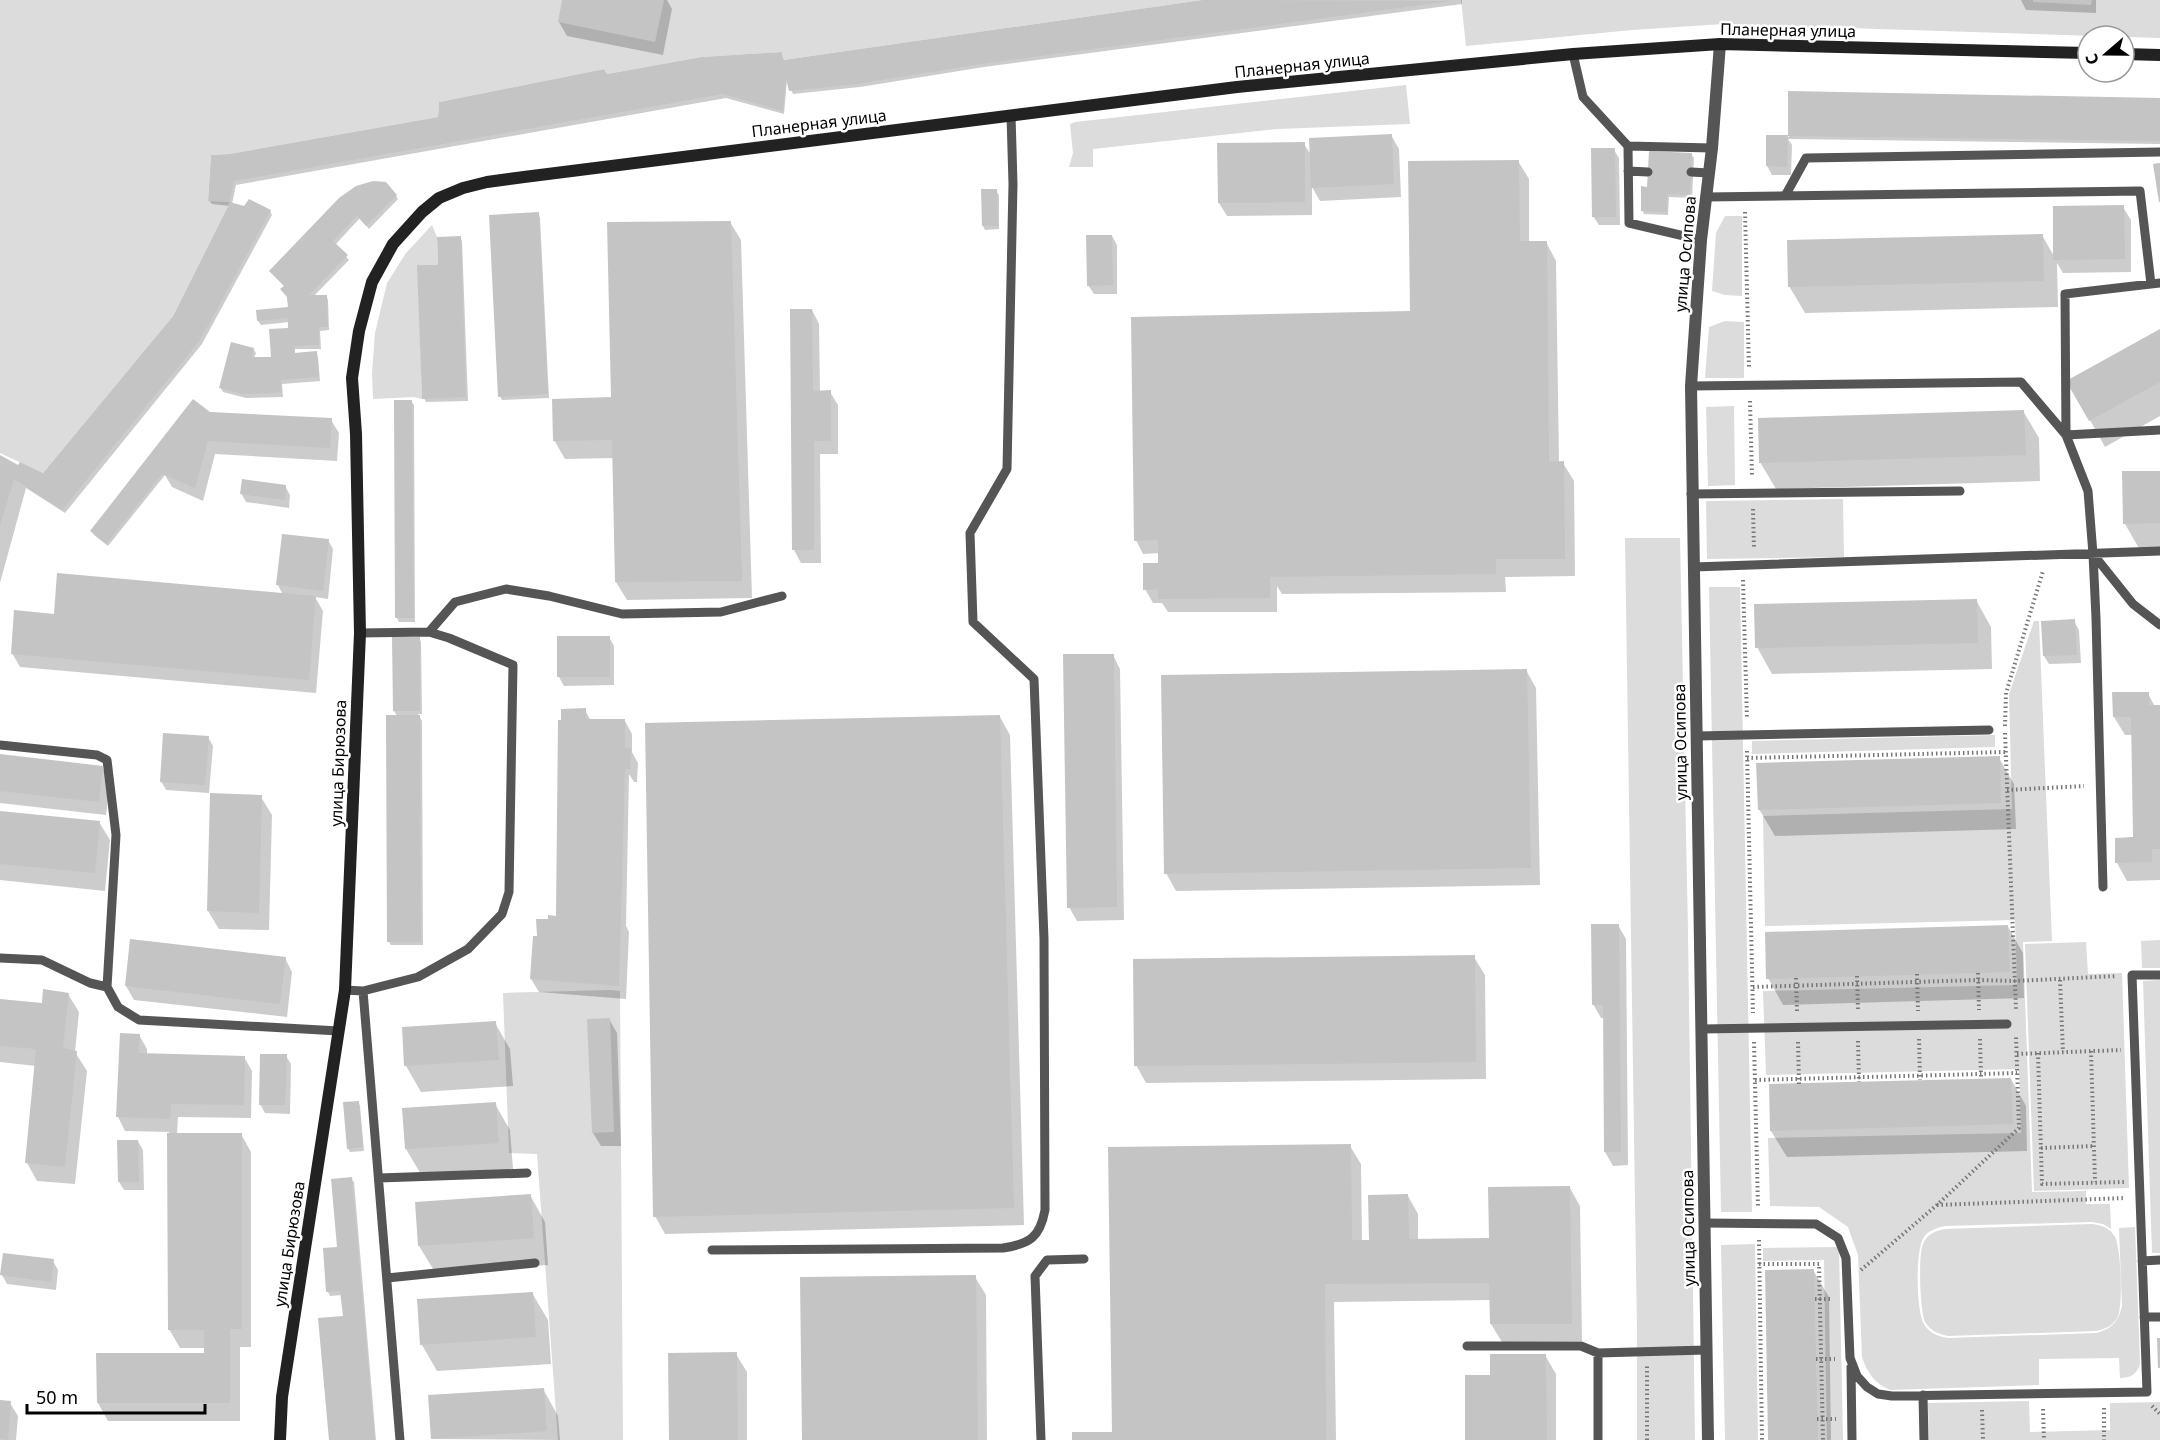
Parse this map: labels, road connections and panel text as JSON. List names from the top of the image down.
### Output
{
  "streets": {
    "main road": ["Планерная улица", "улица Бирюзова"],
    "street": ["улица Осипова"]
  },
  "crossings": [
    ["Планерная улица", "улица Осипова"],
    ["Планерная улица", "улица Бирюзова"]
  ],
  "scale_bar": "50 m",
  "north": "left"
}
